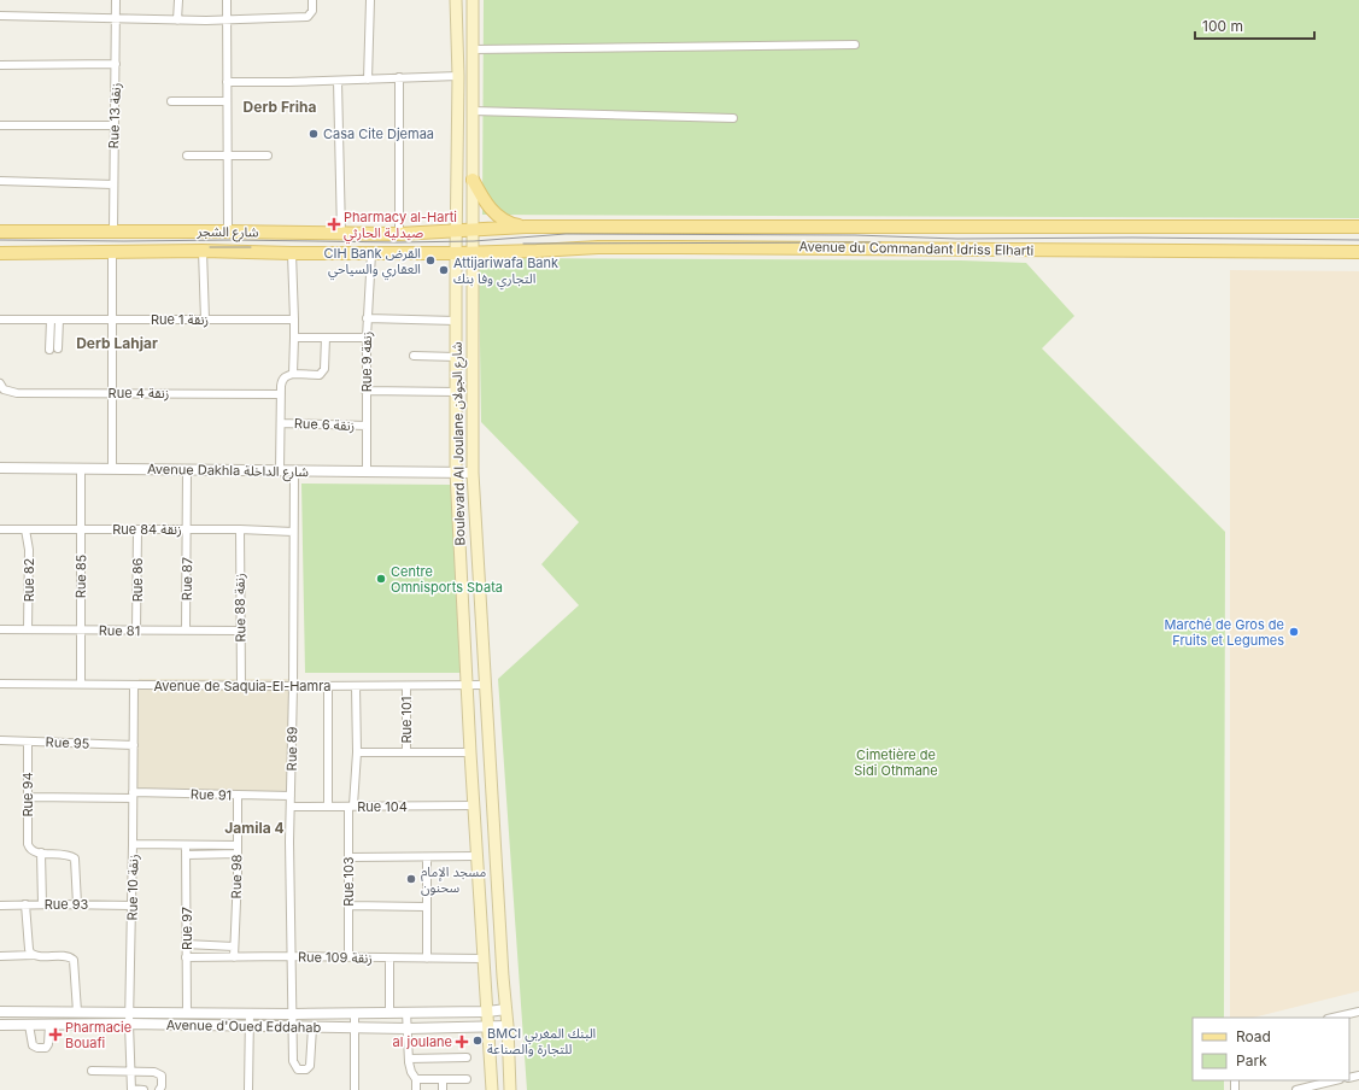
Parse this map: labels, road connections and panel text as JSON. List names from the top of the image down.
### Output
{
  "streets": {
    "main road": ["شارع الشجر", "Avenue du Commandant Idriss Elharti", "Boulevard Al Joulane شارع الجولان"],
    "street": [
      "Rue 13 زنقة",
      "Rue 1 زنقة",
      "Rue 9 زنقة",
      "Rue 4 زنقة",
      "Rue 6 زنقة",
      "Avenue Dakhla شارع الداخلة",
      "Rue 84 زنقة",
      "Rue 85",
      "Rue 87",
      "Rue 82",
      "Rue 86",
      "Rue 88 زنقة",
      "Rue 81",
      "Avenue de Saquia-El-Hamra",
      "Rue 101",
      "Rue 95",
      "Rue 89",
      "Rue 94",
      "Rue 91",
      "Rue 104",
      "Rue 98",
      "Rue 103",
      "Rue 10 زنقة",
      "Rue 93",
      "Rue 97",
      "Rue 109 زنقة",
      "Avenue d'Oued Eddahab"
    ]
  },
  "crossings": [
    ["Rue 13 زنقة", "شارع الشجر"],
    ["شارع الشجر", "Avenue du Commandant Idriss Elharti"],
    ["شارع الشجر", "Rue 9 زنقة"],
    ["شارع الشجر", "Boulevard Al Joulane شارع الجولان"],
    ["Avenue du Commandant Idriss Elharti", "Boulevard Al Joulane شارع الجولان"],
    ["Rue 9 زنقة", "Rue 6 زنقة"],
    ["Rue 9 زنقة", "Avenue Dakhla شارع الداخلة"],
    ["Boulevard Al Joulane شارع الجولان", "Avenue Dakhla شارع الداخلة"],
    ["Boulevard Al Joulane شارع الجولان", "Avenue de Saquia-El-Hamra"],
    ["Boulevard Al Joulane شارع الجولان", "Rue 104"],
    ["Boulevard Al Joulane شارع الجولان", "Rue 109 زنقة"],
    ["Boulevard Al Joulane شارع الجولان", "Avenue d'Oued Eddahab"],
    ["Avenue Dakhla شارع الداخلة", "Rue 85"],
    ["Avenue Dakhla شارع الداخلة", "Rue 87"],
    ["Avenue Dakhla شارع الداخلة", "Rue 89"],
    ["Rue 84 زنقة", "Rue 85"],
    ["Rue 84 زنقة", "Rue 87"],
    ["Rue 84 زنقة", "Rue 82"],
    ["Rue 84 زنقة", "Rue 86"],
    ["Rue 84 زنقة", "Rue 88 زنقة"],
    ["Rue 84 زنقة", "Rue 89"],
    ["Rue 85", "Rue 81"],
    ["Rue 85", "Avenue de Saquia-El-Hamra"],
    ["Rue 87", "Rue 81"],
    ["Rue 82", "Rue 81"],
    ["Rue 86", "Rue 81"],
    ["Rue 88 زنقة", "Rue 81"],
    ["Rue 88 زنقة", "Avenue de Saquia-El-Hamra"],
    ["Avenue de Saquia-El-Hamra", "Rue 101"],
    ["Avenue de Saquia-El-Hamra", "Rue 89"],
    ["Avenue de Saquia-El-Hamra", "Rue 103"],
    ["Avenue de Saquia-El-Hamra", "Rue 10 زنقة"],
    ["Rue 95", "Rue 94"],
    ["Rue 95", "Rue 10 زنقة"],
    ["Rue 89", "Rue 91"],
    ["Rue 89", "Rue 104"],
    ["Rue 89", "Rue 109 زنقة"],
    ["Rue 89", "Avenue d'Oued Eddahab"],
    ["Rue 94", "Rue 91"],
    ["Rue 91", "Rue 98"],
    ["Rue 91", "Rue 10 زنقة"],
    ["Rue 104", "Rue 103"],
    ["Rue 98", "Rue 109 زنقة"],
    ["Rue 103", "Rue 109 زنقة"],
    ["Rue 10 زنقة", "Rue 93"],
    ["Rue 10 زنقة", "Avenue d'Oued Eddahab"],
    ["Rue 97", "Rue 109 زنقة"],
    ["Rue 97", "Avenue d'Oued Eddahab"]
  ],
  "districts": ["Derb Friha", "Derb Lahjar", "Jamila 4"],
  "parks": ["Cimetière de Sidi Othmane"],
  "places": {
    "other": [
      "Casa Cite Djemaa",
      "CIH Bank القرض العقاري والسياحي",
      "Attijariwafa Bank التجاري وفا بنك",
      "Centre Omnisports Sbata",
      "Marché de Gros de Fruits et Legumes",
      "مسجد الإمام سحنون",
      "BMCI البنك المغربي للتجارة والصناعة"
    ],
    "health": ["Pharmacy al-Harti صيدلية الحارثي", "Pharmacie Bouafi", "al joulane"]
  },
  "legend": ["Road", "Park"],
  "scale_bar": "100 m"
}
